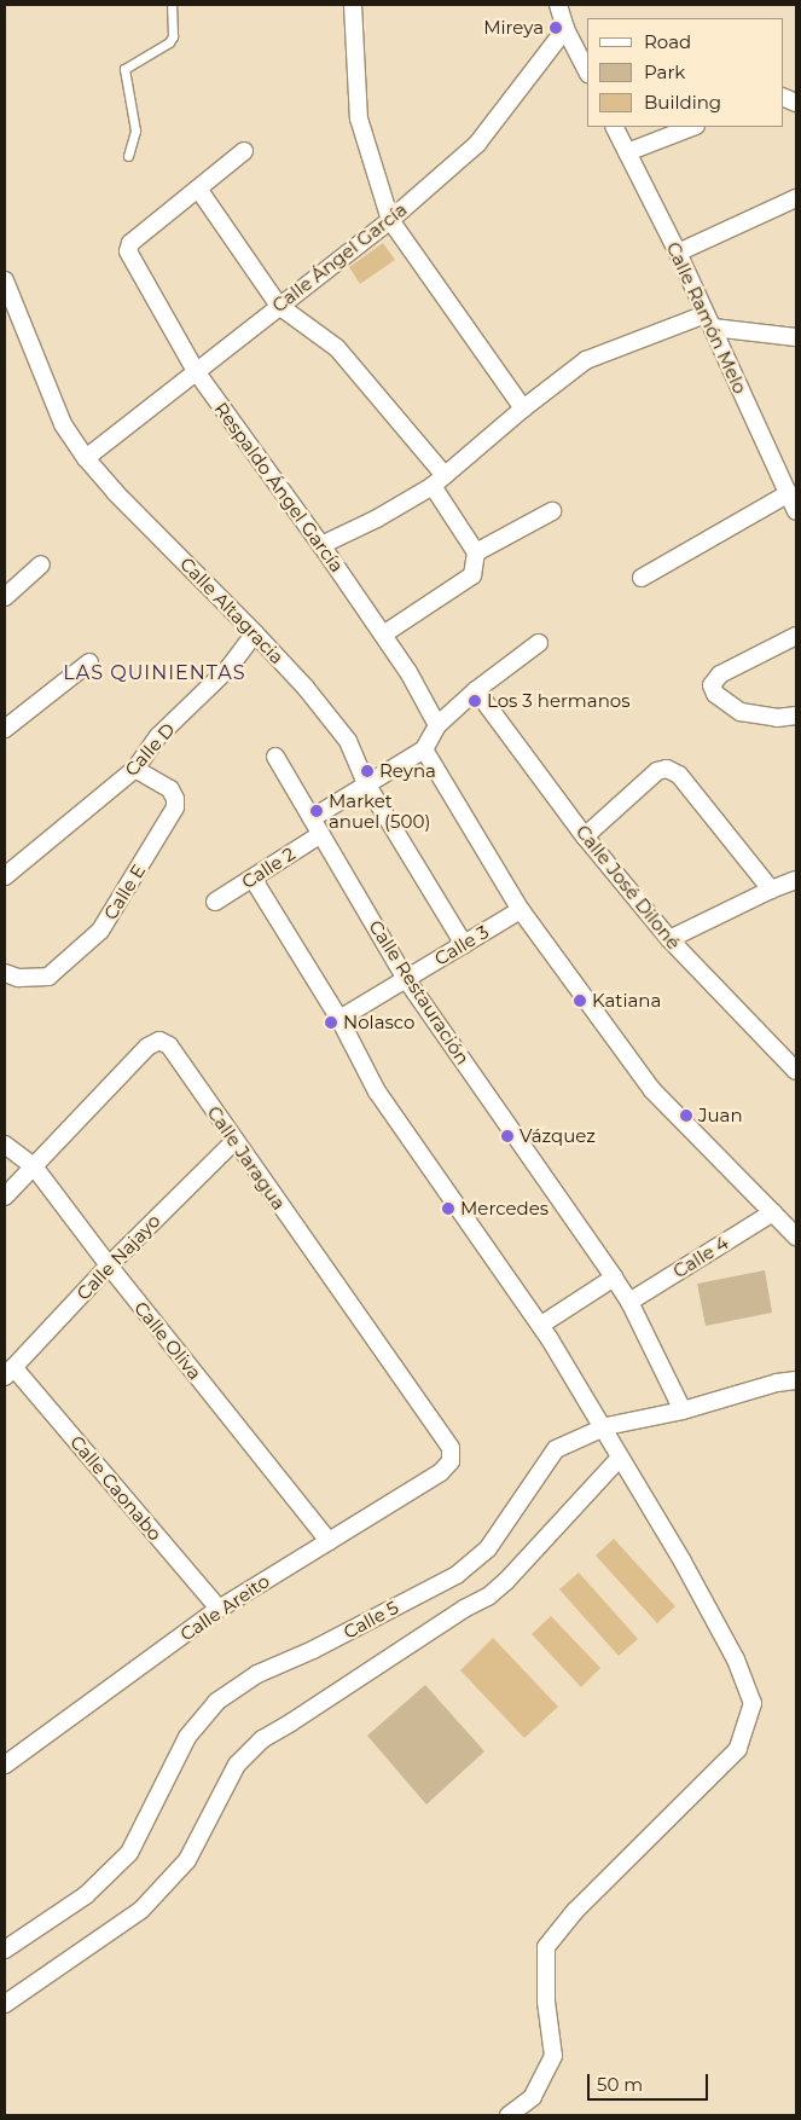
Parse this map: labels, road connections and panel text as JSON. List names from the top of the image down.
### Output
{
  "streets": {
    "street": [
      "Calle Ángel García",
      "Calle Ramón Melo",
      "Respaldo Ángel García",
      "Calle Altagracia",
      "Calle D",
      "Calle 2",
      "Calle José Diloné",
      "Calle E",
      "Calle 3",
      "Calle Restauración",
      "Calle Jaragua",
      "Calle Najayo",
      "Calle 4",
      "Calle Oliva",
      "Calle Caonabo",
      "Calle Areito",
      "Calle 5"
    ]
  },
  "crossings": [
    ["Calle Ángel García", "Respaldo Ángel García"],
    ["Calle Ángel García", "Calle Altagracia"],
    ["Calle Altagracia", "Calle D"],
    ["Calle Altagracia", "Calle 3"],
    ["Calle D", "Calle E"],
    ["Calle 2", "Calle Restauración"],
    ["Calle 3", "Calle Restauración"],
    ["Calle Restauración", "Calle 4"],
    ["Calle Restauración", "Calle 5"],
    ["Calle Jaragua", "Calle Najayo"],
    ["Calle Jaragua", "Calle Oliva"],
    ["Calle Jaragua", "Calle Areito"],
    ["Calle Najayo", "Calle Oliva"],
    ["Calle Najayo", "Calle Caonabo"],
    ["Calle Oliva", "Calle Areito"],
    ["Calle Caonabo", "Calle Areito"]
  ],
  "districts": ["LAS QUINIENTAS"],
  "places": [
    "Mireya",
    "Los 3 hermanos",
    "Reyna",
    "Market anuel (500)",
    "Katiana",
    "Nolasco",
    "Juan",
    "Vázquez",
    "Mercedes"
  ],
  "legend": ["Road", "Park", "Building"],
  "scale_bar": "50 m"
}
